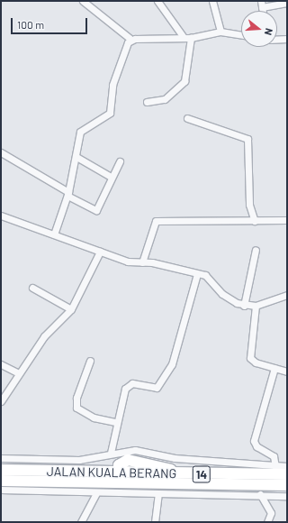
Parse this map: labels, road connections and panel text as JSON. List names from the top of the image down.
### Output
{
  "streets": {
    "highway": ["JALAN KUALA BERANG", "14"]
  },
  "scale_bar": "100 m",
  "north": "right"
}
